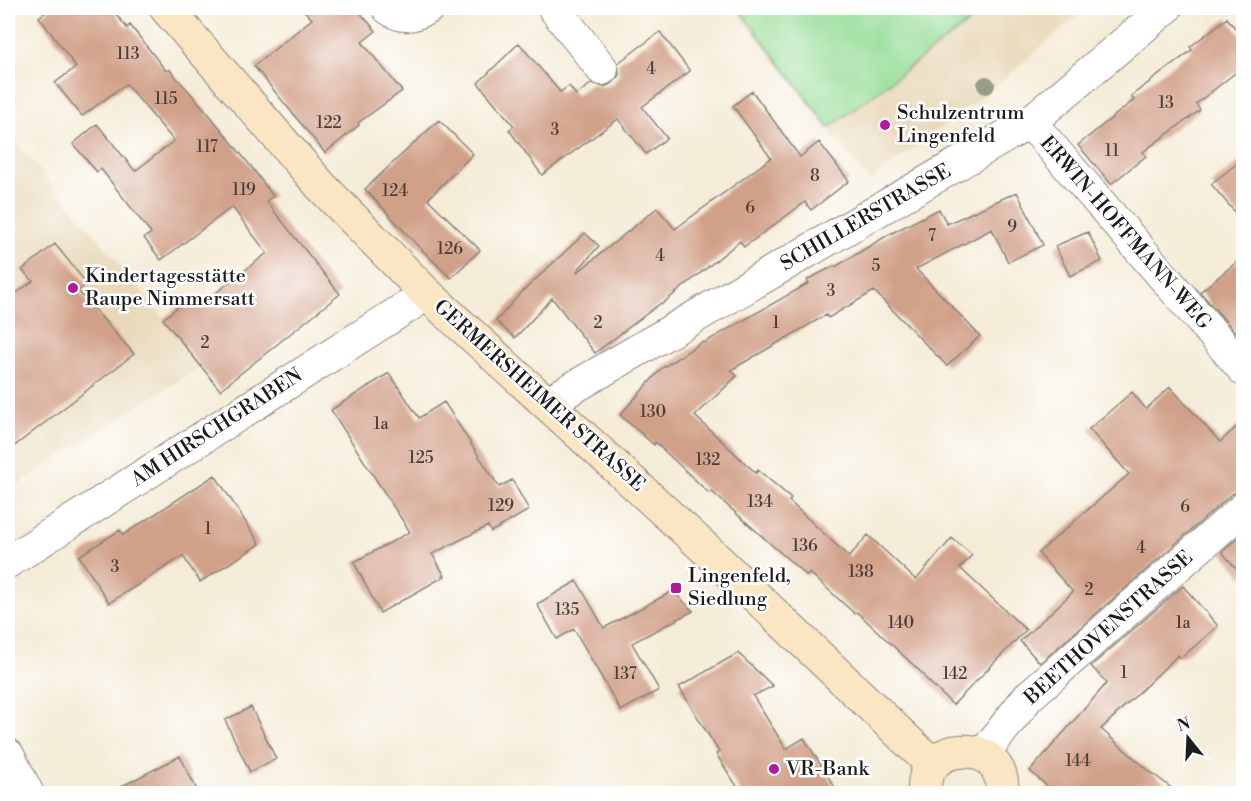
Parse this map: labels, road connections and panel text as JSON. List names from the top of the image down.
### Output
{
  "streets": {
    "main road": ["GERMERSHEIMER STRASSE"],
    "street": [
      "SCHILLERSTRASSE",
      "ERWIN-HOFFMANN-WEG",
      "AM HIRSCHGRABEN",
      "BEETHOVENSTRASSE"
    ]
  },
  "crossings": [
    ["SCHILLERSTRASSE", "ERWIN-HOFFMANN-WEG"],
    ["SCHILLERSTRASSE", "GERMERSHEIMER STRASSE"],
    ["GERMERSHEIMER STRASSE", "AM HIRSCHGRABEN"]
  ],
  "places": {
    "other": ["Schulzentrum Lingenfeld", "Kindertagesstätte Raupe Nimmersatt", "VR-Bank"],
    "transit": ["Lingenfeld, Siedlung"]
  },
  "house_numbers": [
    "113",
    "4",
    "115",
    "13",
    "122",
    "3",
    "117",
    "11",
    "8",
    "119",
    "124",
    "6",
    "9",
    "7",
    "126",
    "4",
    "5",
    "3",
    "2",
    "1",
    "2",
    "130",
    "1a",
    "125",
    "132",
    "134",
    "129",
    "6",
    "1",
    "136",
    "4",
    "3",
    "138",
    "2",
    "135",
    "140",
    "1a",
    "1",
    "137",
    "142",
    "144"
  ],
  "north": "top"
}
